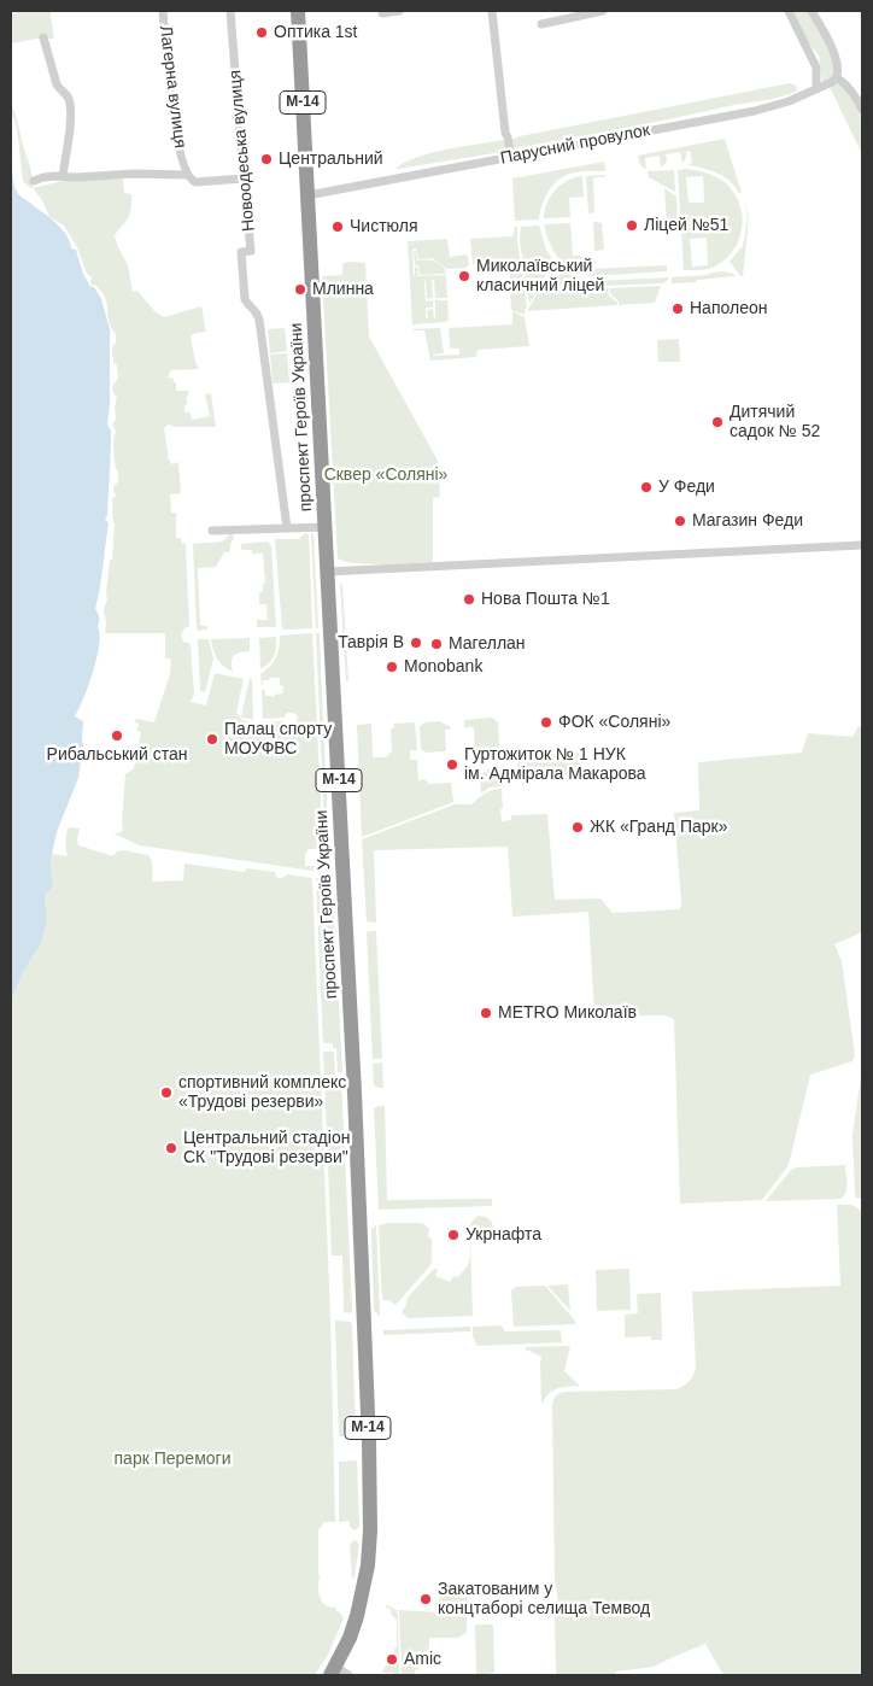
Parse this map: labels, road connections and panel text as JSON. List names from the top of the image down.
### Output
{
  "streets": {
    "highway": ["М-14", "проспект Героїв України"],
    "street": ["Лагерна вулиця", "Парусний провулок", "Новоодеська вулиця"]
  },
  "crossings": [
    ["Парусний провулок", "проспект Героїв України"]
  ],
  "parks": ["Сквер «Соляні»", "парк Перемоги"],
  "places": [
    "Оптика 1st",
    "Центральний",
    "Ліцей №51",
    "Чистюля",
    "Миколаївський класичний ліцей",
    "Млинна",
    "Наполеон",
    "Дитячий садок № 52",
    "У Феди",
    "Магазин Феди",
    "Нова Пошта №1",
    "Таврія В",
    "Магеллан",
    "Monobank",
    "ФОК «Соляні»",
    "Рибальський стан",
    "Палац спорту МОУФВС",
    "Гуртожиток № 1 НУК ім. Адмірала Макарова",
    "ЖК «Гранд Парк»",
    "METRO Миколаїв",
    "спортивний комплекс «Трудові резерви»",
    "Центральний стадіон СК \"Трудові резерви\"",
    "Укрнафта",
    "Закатованим у концтаборі селища Темвод",
    "Amic"
  ]
}
